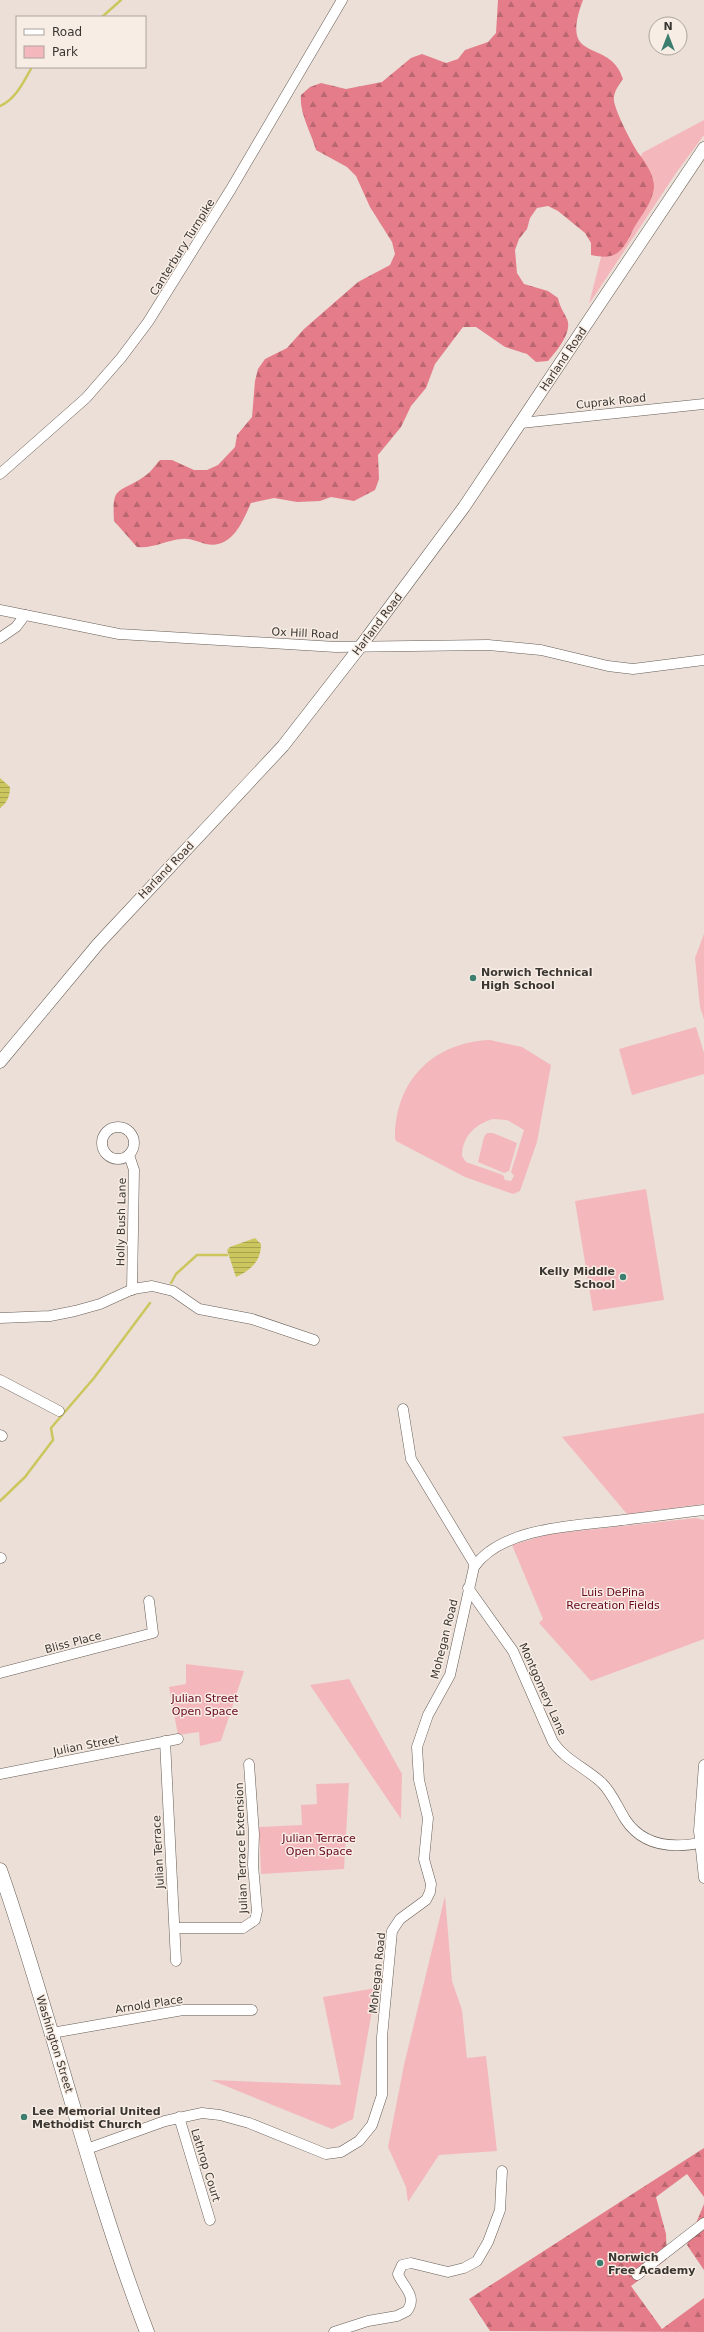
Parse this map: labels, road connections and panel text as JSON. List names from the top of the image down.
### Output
{
  "streets": {
    "highway": ["Washington Street"],
    "main road": ["Harland Road"],
    "street": [
      "Canterbury Turnpike",
      "Cuprak Road",
      "Ox Hill Road",
      "Holly Bush Lane",
      "Mohegan Road",
      "Bliss Place",
      "Montgomery Lane",
      "Julian Street",
      "Julian Terrace Extension",
      "Julian Terrace",
      "Arnold Place",
      "Lathrop Court"
    ]
  },
  "crossings": [
    ["Harland Road", "Cuprak Road"],
    ["Harland Road", "Ox Hill Road"],
    ["Mohegan Road", "Montgomery Lane"],
    ["Mohegan Road", "Washington Street"],
    ["Mohegan Road", "Lathrop Court"],
    ["Julian Street", "Julian Terrace"],
    ["Julian Terrace Extension", "Julian Terrace"],
    ["Arnold Place", "Washington Street"]
  ],
  "parks": ["Luis DePina Recreation Fields", "Julian Street Open Space", "Julian Terrace Open Space"],
  "places": [
    "Norwich Technical High School",
    "Kelly Middle School",
    "Lee Memorial United Methodist Church",
    "Norwich Free Academy"
  ],
  "legend": ["Road", "Park"],
  "north": "top"
}
